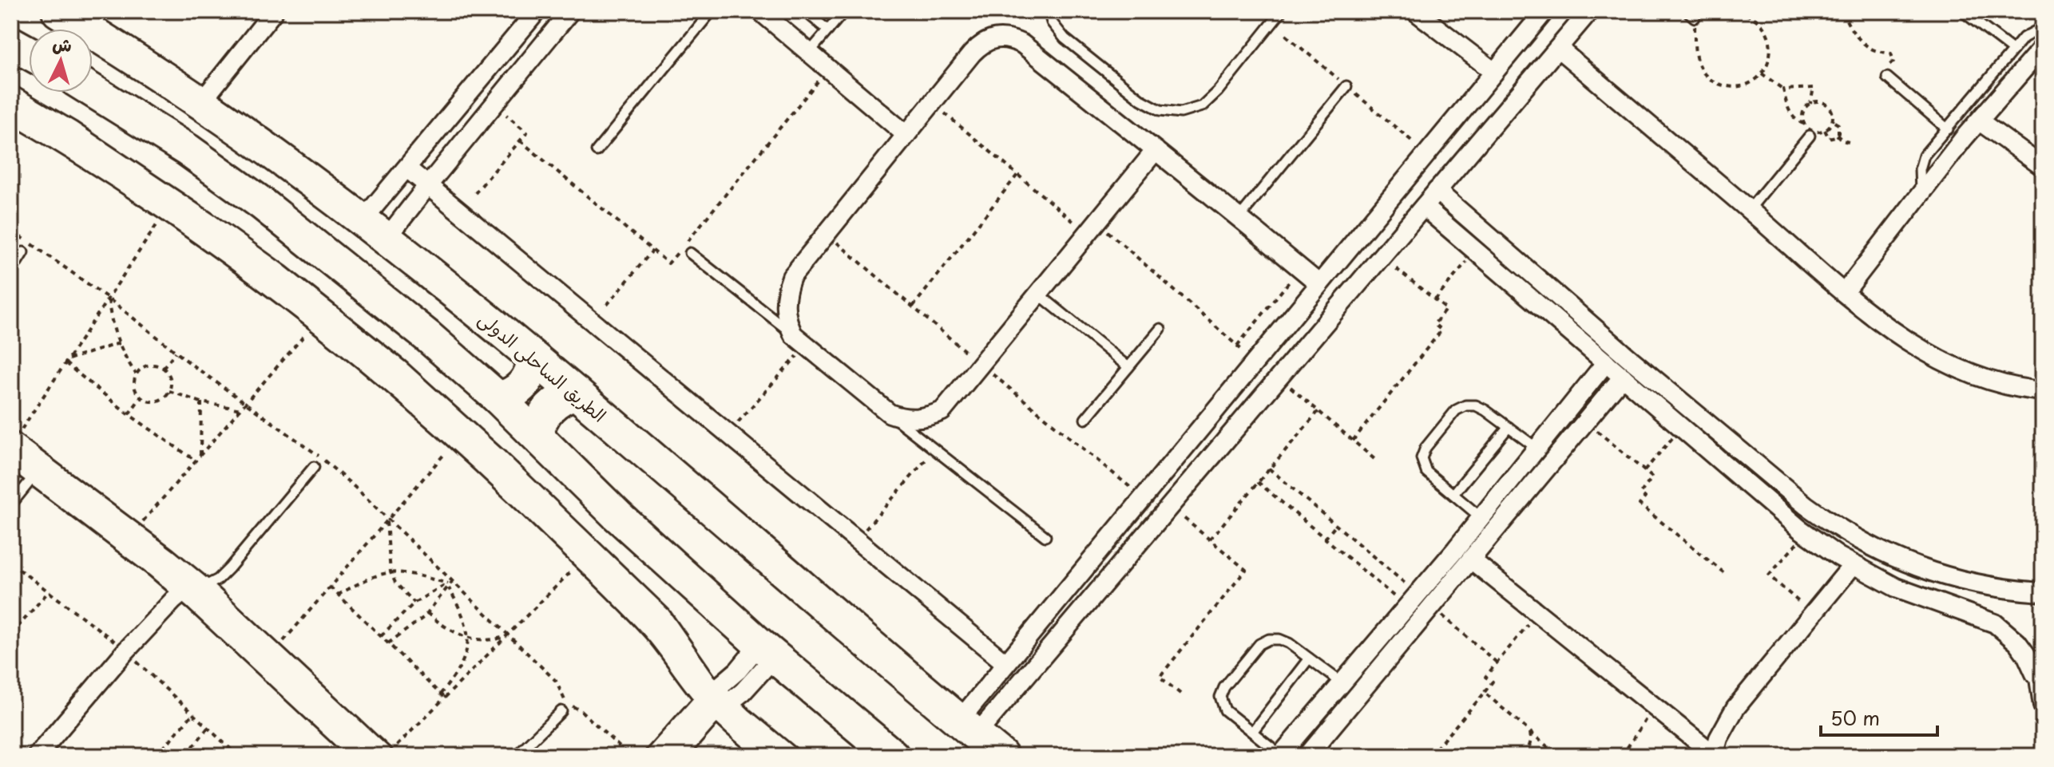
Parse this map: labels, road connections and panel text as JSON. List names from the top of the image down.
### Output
{
  "streets": {
    "highway": ["الطريق الساحلى الدولى"]
  },
  "scale_bar": "50 m",
  "north": "top"
}
